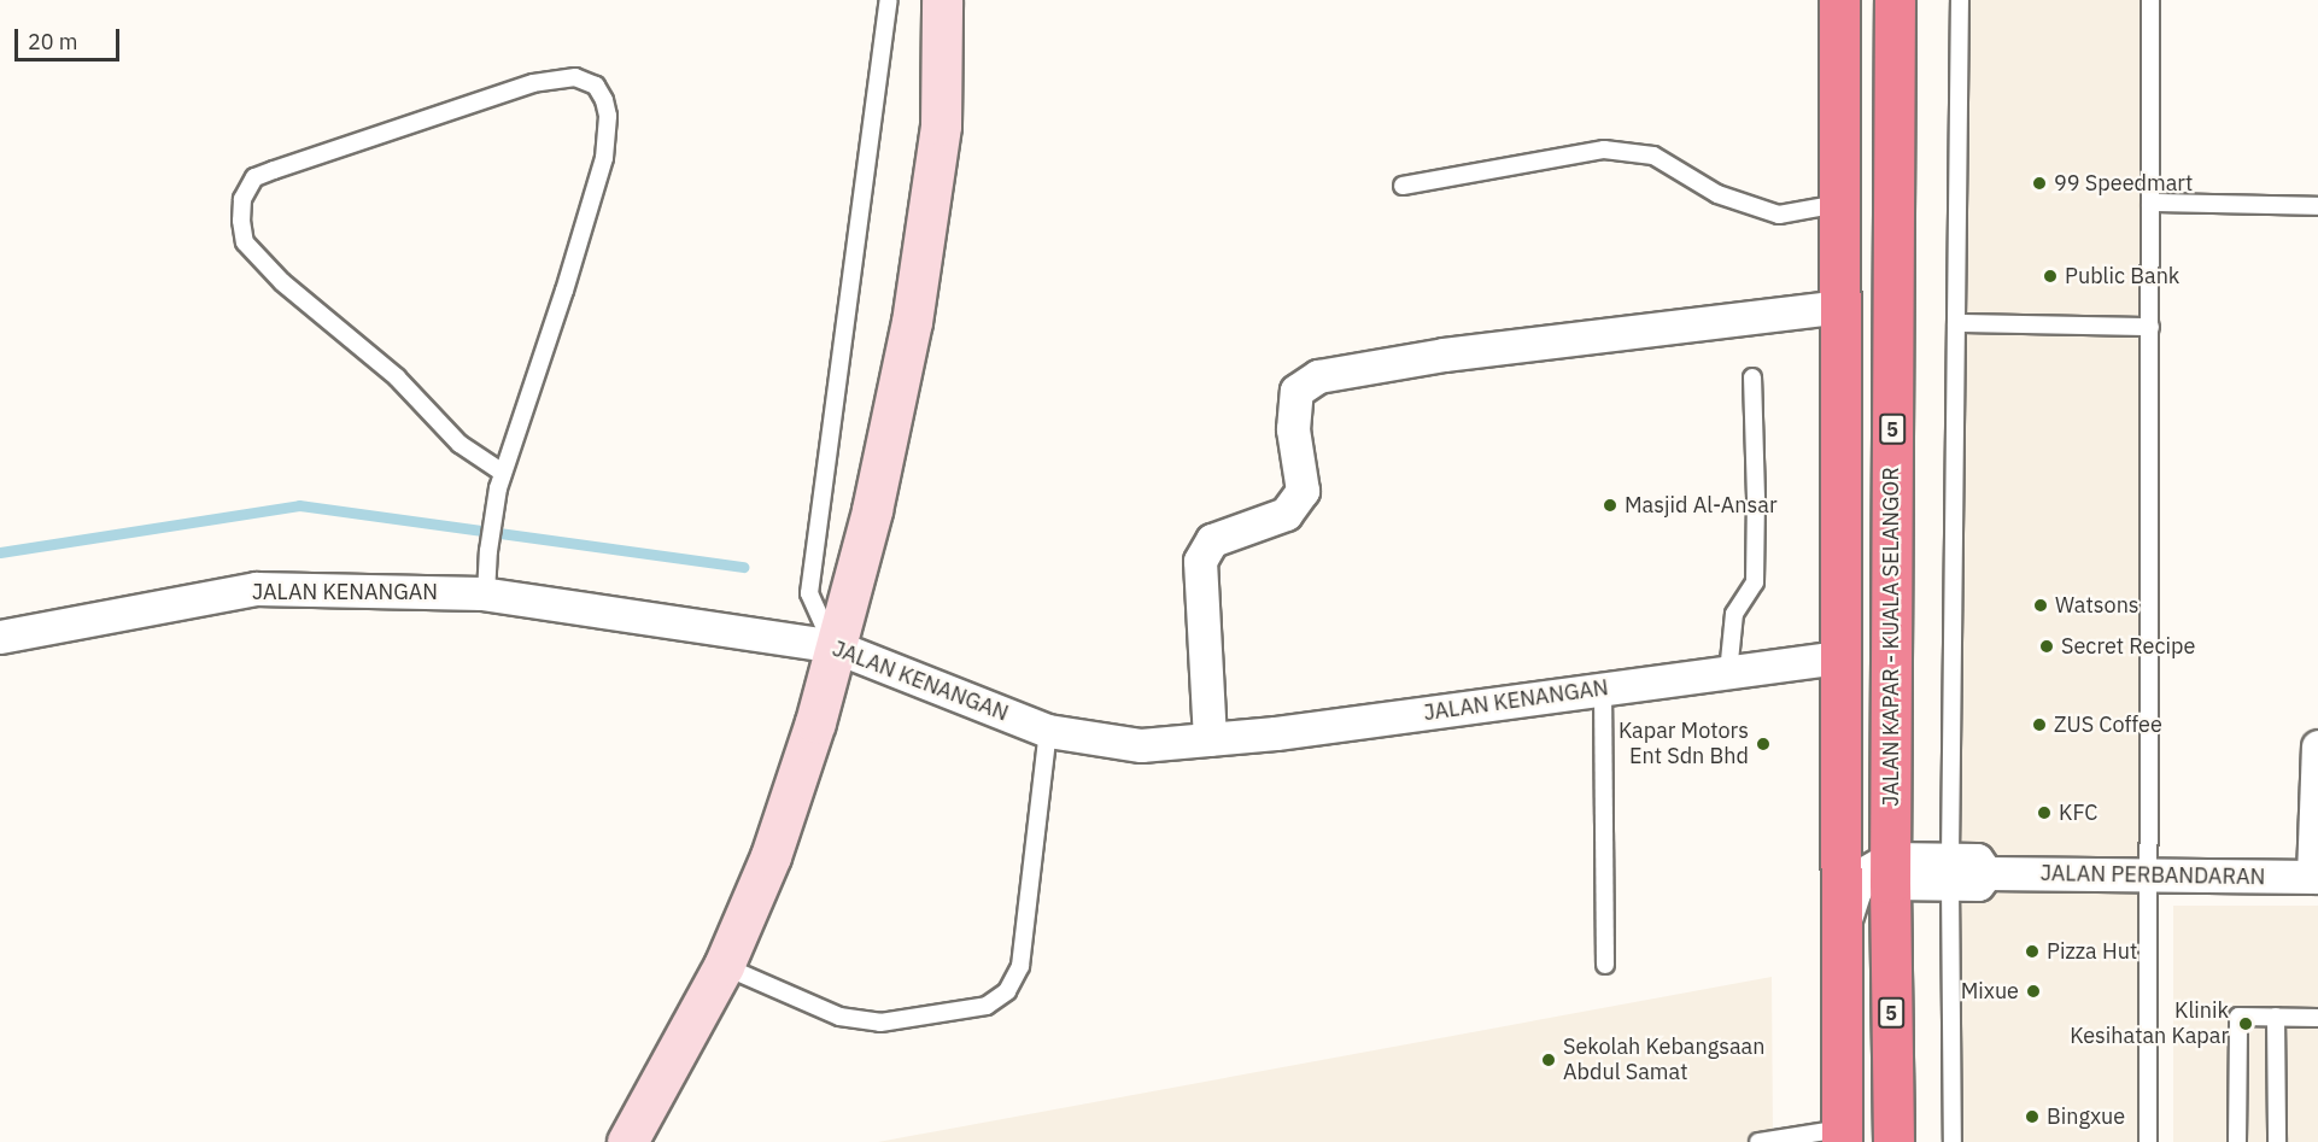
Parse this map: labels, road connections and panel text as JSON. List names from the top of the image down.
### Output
{
  "streets": {
    "highway": ["5", "JALAN KAPAR - KUALA SELANGOR"],
    "street": ["JALAN KENANGAN", "JALAN PERBANDARAN"]
  },
  "crossings": [
    ["JALAN KAPAR - KUALA SELANGOR", "JALAN PERBANDARAN"]
  ],
  "places": [
    "99 Speedmart",
    "Public Bank",
    "Masjid Al-Ansar",
    "Watsons",
    "Secret Recipe",
    "ZUS Coffee",
    "Kapar Motors Ent Sdn Bhd",
    "KFC",
    "Pizza Hut",
    "Mixue",
    "Klinik Kesihatan Kapar",
    "Sekolah Kebangsaan Abdul Samat",
    "Bingxue"
  ],
  "scale_bar": "20 m"
}
